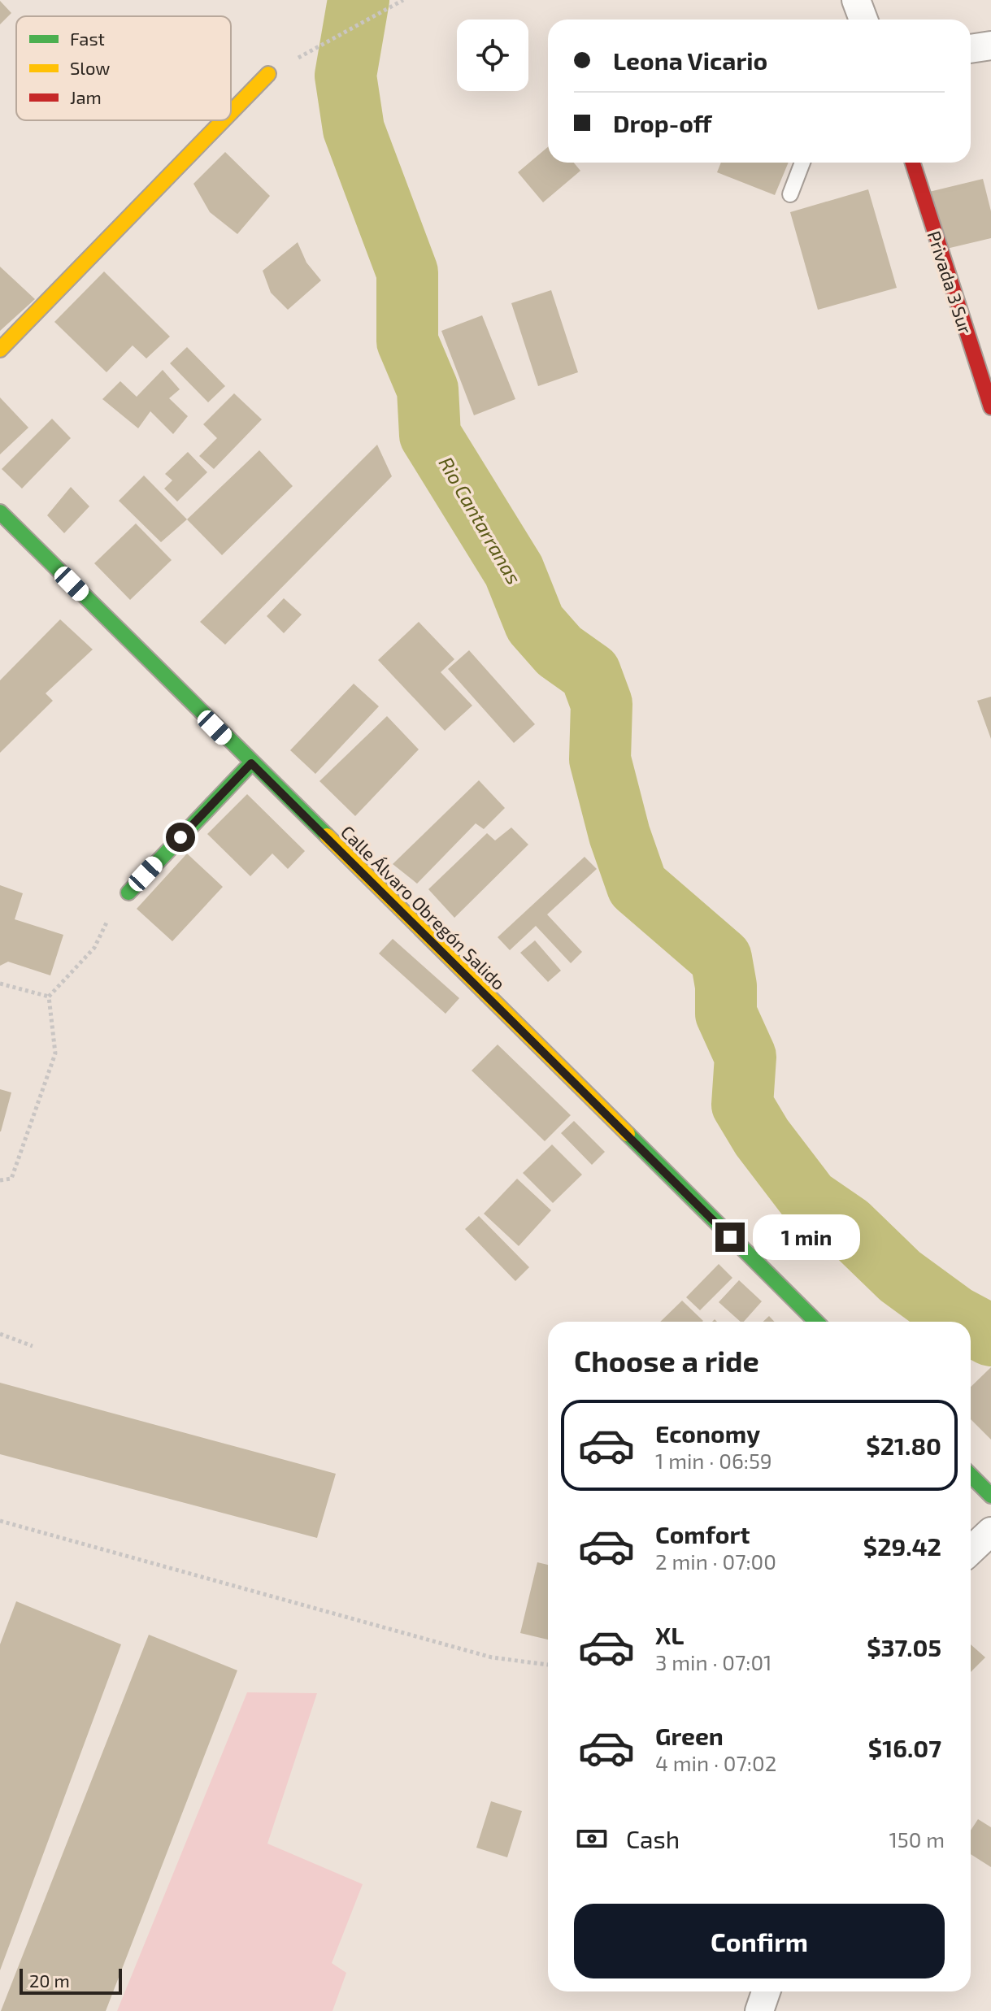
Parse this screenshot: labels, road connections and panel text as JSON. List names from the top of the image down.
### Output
{
  "streets": {
    "street": ["Privada 3 Sur", "Calle Álvaro Obregón Salido"]
  },
  "water": ["Rio Cantarranas"],
  "legend": ["Fast", "Slow", "Jam"],
  "scale_bar": "20 m",
  "page": {
    "banner": ["Leona Vicario", "Drop-off"],
    "bubble": "1 min",
    "heading": "Choose a ride",
    "list": [
      {
        "name": "Economy",
        "note": "1 min · 06:59",
        "value": "$21.80"
      },
      {
        "name": "Comfort",
        "note": "2 min · 07:00",
        "value": "$29.42"
      },
      {
        "name": "XL",
        "note": "3 min · 07:01",
        "value": "$37.05"
      },
      {
        "name": "Green",
        "note": "4 min · 07:02",
        "value": "$16.07"
      }
    ],
    "pay": ["Cash", "150 m"],
    "buttons": "Confirm",
    "scale": "20 m"
  }
}
